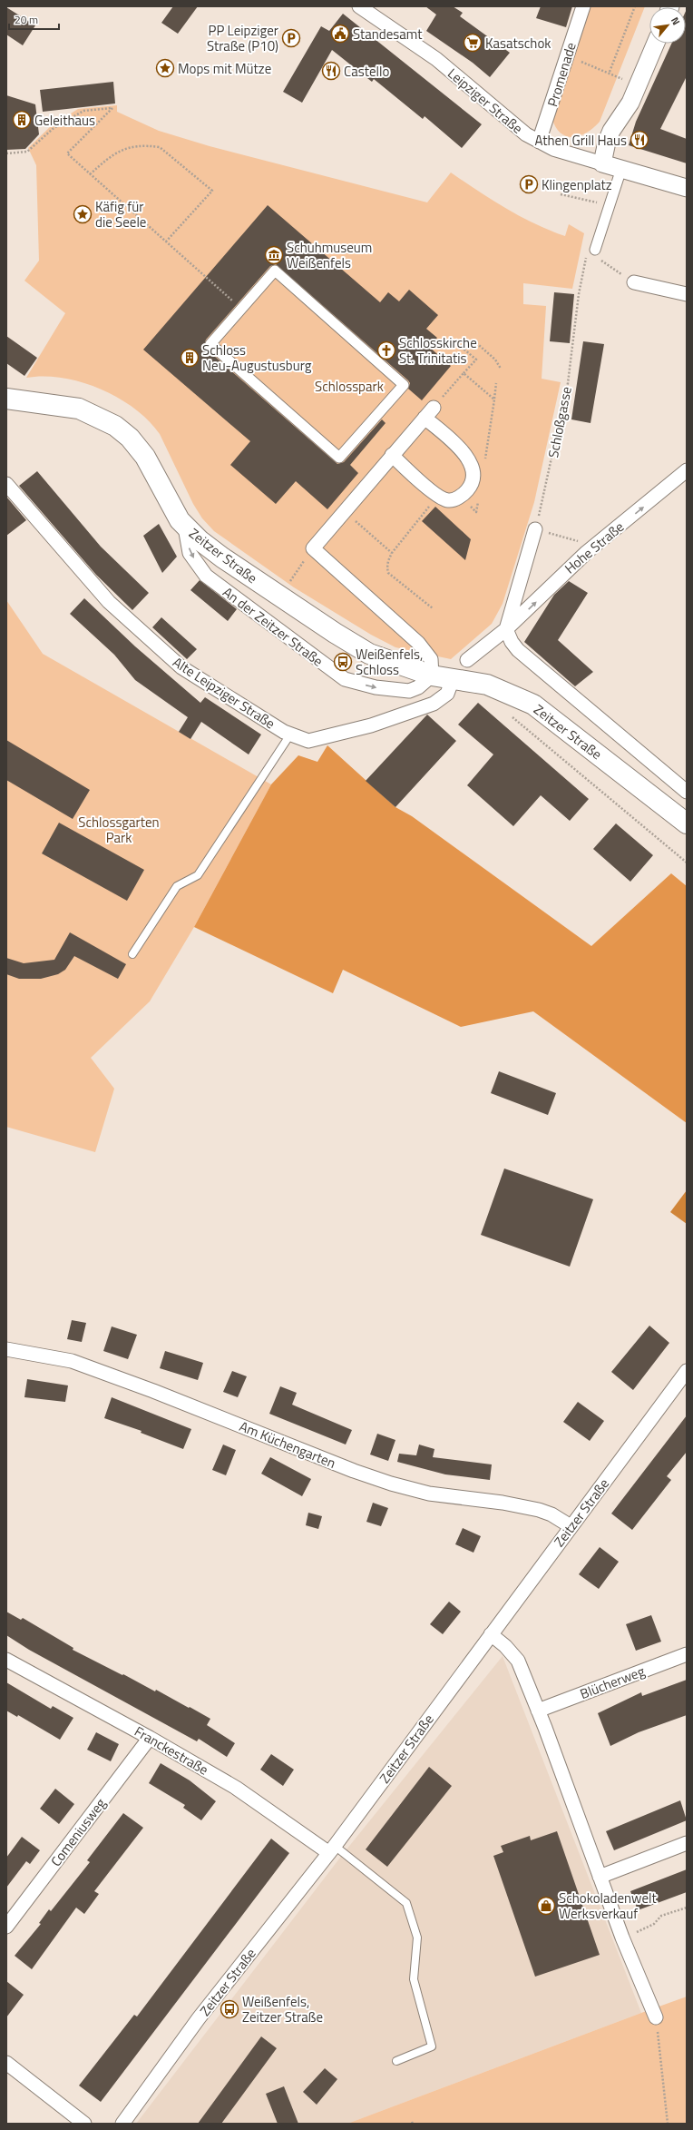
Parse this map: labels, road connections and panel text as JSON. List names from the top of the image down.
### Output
{
  "streets": {
    "main road": ["Zeitzer Straße"],
    "street": [
      "Promenade",
      "Leipziger Straße",
      "Hohe Straße",
      "An der Zeitzer Straße",
      "Alte Leipziger Straße",
      "Am Küchengarten",
      "Blücherweg",
      "Franckestraße",
      "Comeniusweg"
    ],
    "path": ["Schloßgasse"]
  },
  "crossings": [
    ["Promenade", "Leipziger Straße"],
    ["Hohe Straße", "Zeitzer Straße"],
    ["Zeitzer Straße", "An der Zeitzer Straße"],
    ["Zeitzer Straße", "Alte Leipziger Straße"],
    ["Zeitzer Straße", "Am Küchengarten"],
    ["Zeitzer Straße", "Franckestraße"],
    ["Franckestraße", "Comeniusweg"]
  ],
  "one_way": ["Hohe Straße", "An der Zeitzer Straße"],
  "parks": ["Schlosspark", "Schlossgarten Park"],
  "places": {
    "public building": ["Standesamt"],
    "parking": ["PP Leipziger Straße (P10)", "Klingenplatz"],
    "supermarket": ["Kasatschok"],
    "place": ["Mops mit Mütze", "Käfig für die Seele"],
    "restaurant": ["Castello", "Athen Grill Haus"],
    "building": ["Geleithaus", "Schloss Neu-Augustusburg"],
    "museum": ["Schuhmuseum Weißenfels"],
    "church": ["Schlosskirche St. Trinitatis"],
    "bus stop": ["Weißenfels, Schloss", "Weißenfels, Zeitzer Straße"],
    "shop": ["Schokoladenwelt Werksverkauf"]
  },
  "scale_bar": "20 m",
  "north": "top right"
}
